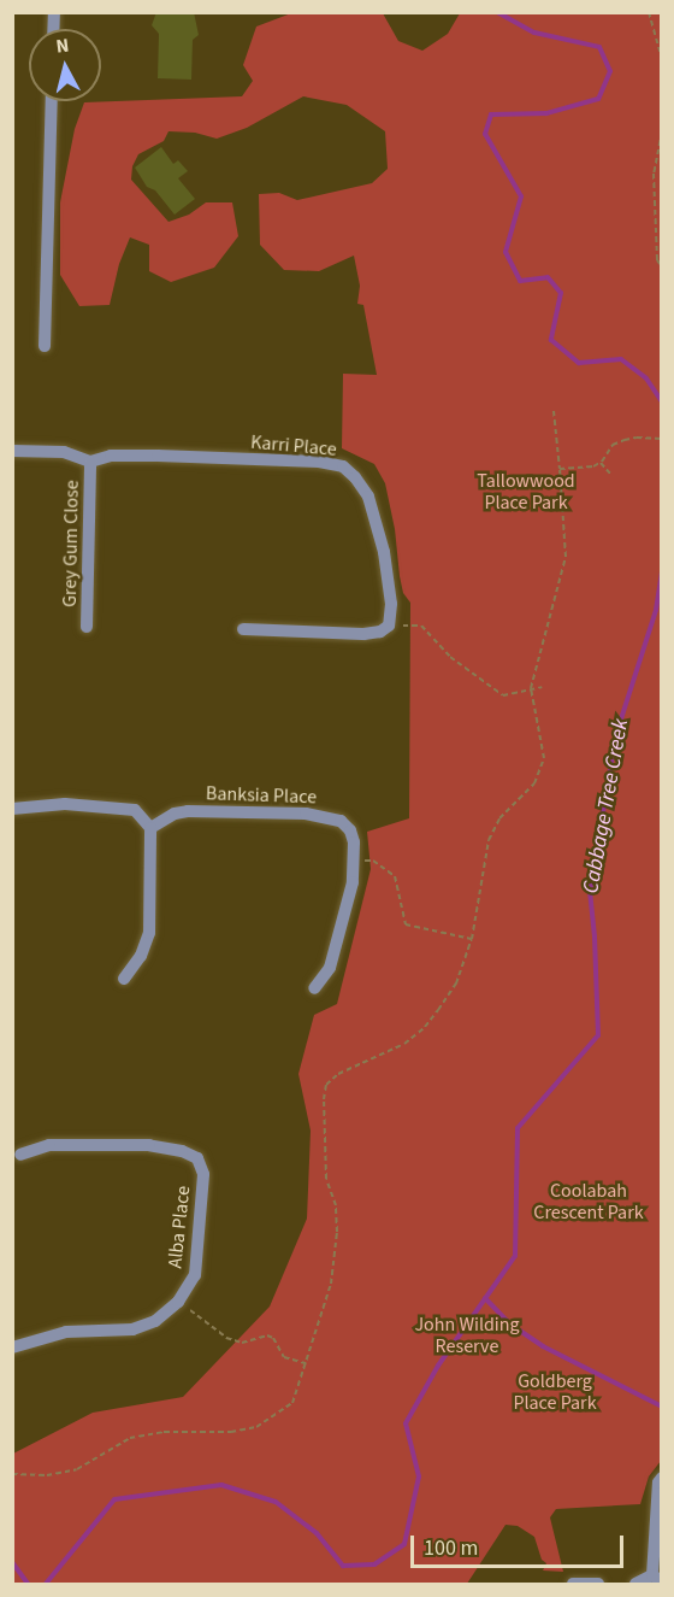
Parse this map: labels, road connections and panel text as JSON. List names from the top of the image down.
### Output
{
  "streets": {
    "street": [
      "Karri Place",
      "Grey Gum Close",
      "Banksia Place",
      "Alba Place"
    ]
  },
  "crossings": [
    ["Karri Place", "Grey Gum Close"]
  ],
  "water": ["Cabbage Tree Creek"],
  "parks": [
    "Tallowwood Place Park",
    "Coolabah Crescent Park",
    "John Wilding Reserve",
    "Goldberg Place Park"
  ],
  "scale_bar": "100 m",
  "north": "top"
}
